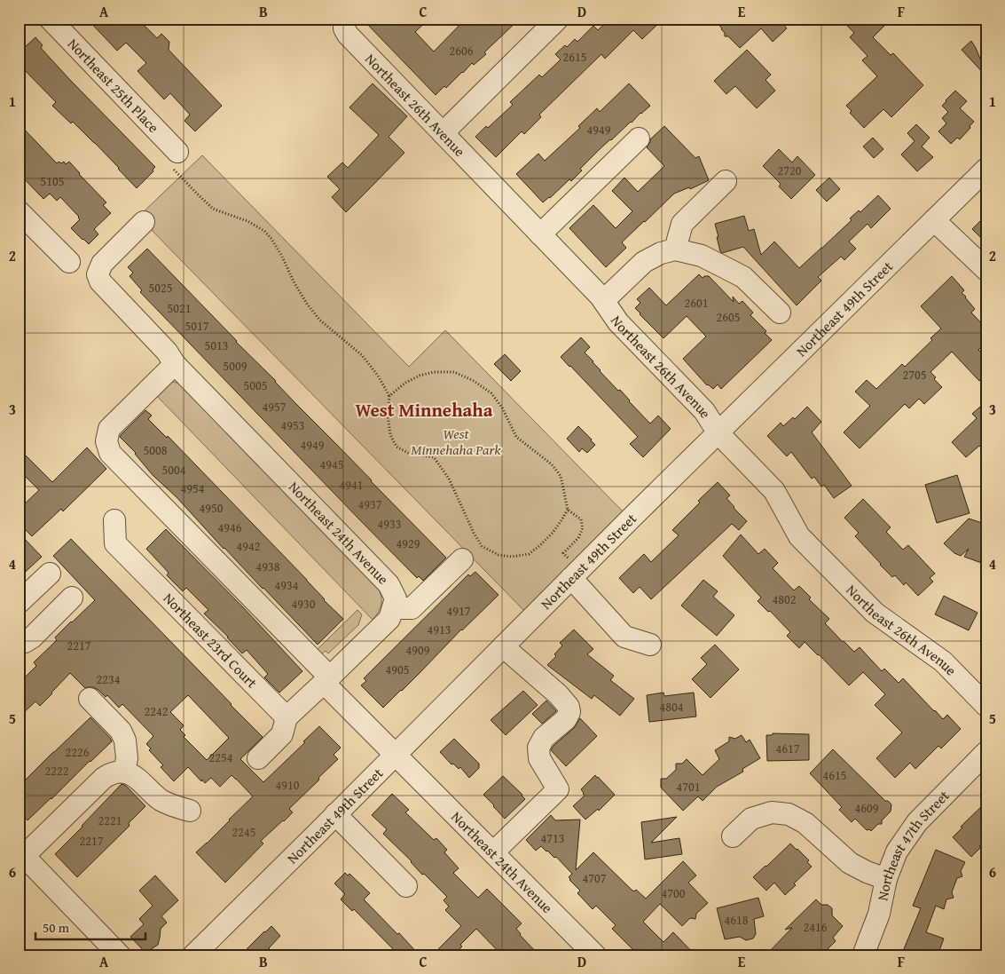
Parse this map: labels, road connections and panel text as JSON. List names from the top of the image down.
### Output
{
  "streets": {
    "street": [
      "Northeast 25th Place",
      "Northeast 26th Avenue",
      "Northeast 49th Street",
      "Northeast 24th Avenue",
      "Northeast 23rd Court",
      "Northeast 47th Street"
    ]
  },
  "crossings": [
    ["Northeast 26th Avenue", "Northeast 49th Street"],
    ["Northeast 49th Street", "Northeast 24th Avenue"]
  ],
  "districts": ["West Minnehaha"],
  "parks": ["West Minnehaha Park"],
  "house_numbers": [
    "2606",
    "2615",
    "4949",
    "2720",
    "5105",
    "5025",
    "2601",
    "5021",
    "2605",
    "5017",
    "5013",
    "5009",
    "2705",
    "5005",
    "4957",
    "4953",
    "4949",
    "5008",
    "4945",
    "5004",
    "4941",
    "4954",
    "4937",
    "4950",
    "4933",
    "4946",
    "4929",
    "4942",
    "4938",
    "4934",
    "4802",
    "4930",
    "4917",
    "4913",
    "2217",
    "4909",
    "4905",
    "2234",
    "4804",
    "2242",
    "4617",
    "2226",
    "2254",
    "2222",
    "4615",
    "4910",
    "4701",
    "4609",
    "2221",
    "2245",
    "4713",
    "2217",
    "4707",
    "4700",
    "4618",
    "2416"
  ],
  "scale_bar": "50 m",
  "grid": {
    "columns": [
      "A",
      "B",
      "C",
      "D",
      "E",
      "F"
    ],
    "rows": [
      "1",
      "2",
      "3",
      "4",
      "5",
      "6"
    ]
  }
}
